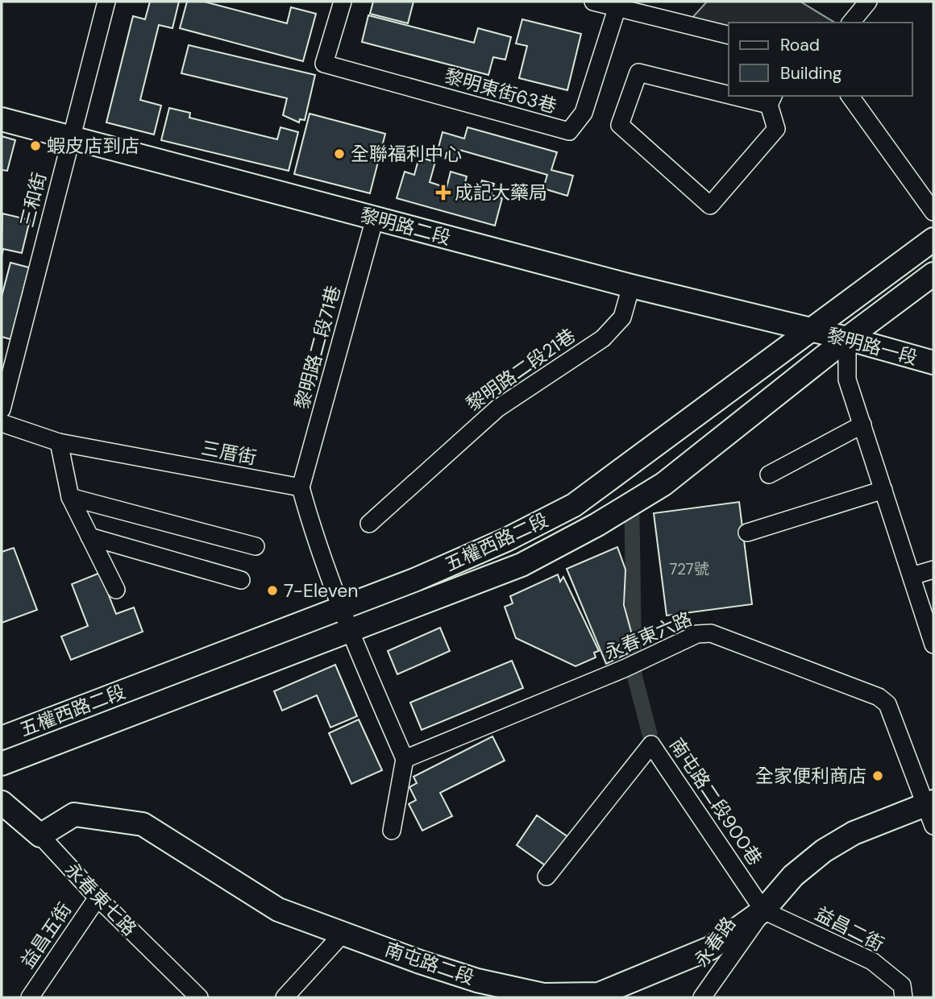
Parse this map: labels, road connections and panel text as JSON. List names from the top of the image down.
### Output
{
  "streets": {
    "main road": [
      "黎明路二段",
      "黎明路一段",
      "五權西路二段",
      "永春東七路",
      "南屯路二段"
    ],
    "street": [
      "黎明東街63巷",
      "三和街",
      "黎明路二段71巷",
      "黎明路二段21巷",
      "三厝街",
      "永春東六路",
      "南屯路二段900巷",
      "益昌二街",
      "益昌五街",
      "永春路"
    ]
  },
  "crossings": [
    ["三和街", "黎明路二段"],
    ["黎明路二段", "黎明路一段"],
    ["黎明路二段", "黎明路二段71巷"],
    ["黎明路二段", "黎明路二段21巷"],
    ["黎明路二段", "五權西路二段"],
    ["黎明路一段", "五權西路二段"],
    ["黎明路二段71巷", "三厝街"],
    ["永春東六路", "南屯路二段"],
    ["南屯路二段900巷", "益昌二街"],
    ["南屯路二段900巷", "永春路"],
    ["南屯路二段900巷", "南屯路二段"],
    ["永春東七路", "益昌五街"],
    ["永春東七路", "南屯路二段"],
    ["益昌二街", "永春路"],
    ["益昌二街", "南屯路二段"],
    ["永春路", "南屯路二段"]
  ],
  "places": {
    "other": [
      "蝦皮店到店",
      "全聯福利中心",
      "7-Eleven",
      "全家便利商店"
    ],
    "health": ["成記大藥局"]
  },
  "house_numbers": ["727號"],
  "legend": ["Road", "Building"]
}
